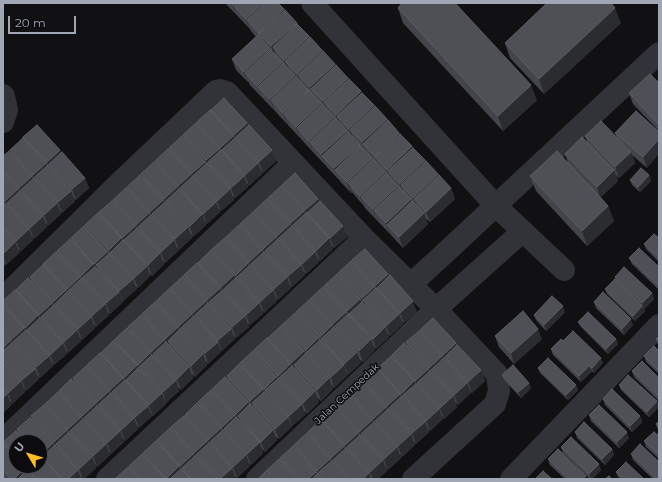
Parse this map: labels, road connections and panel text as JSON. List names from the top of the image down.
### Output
{
  "streets": {
    "street": ["Jalan Cempedak"]
  },
  "scale_bar": "20 m",
  "north": "top left"
}
